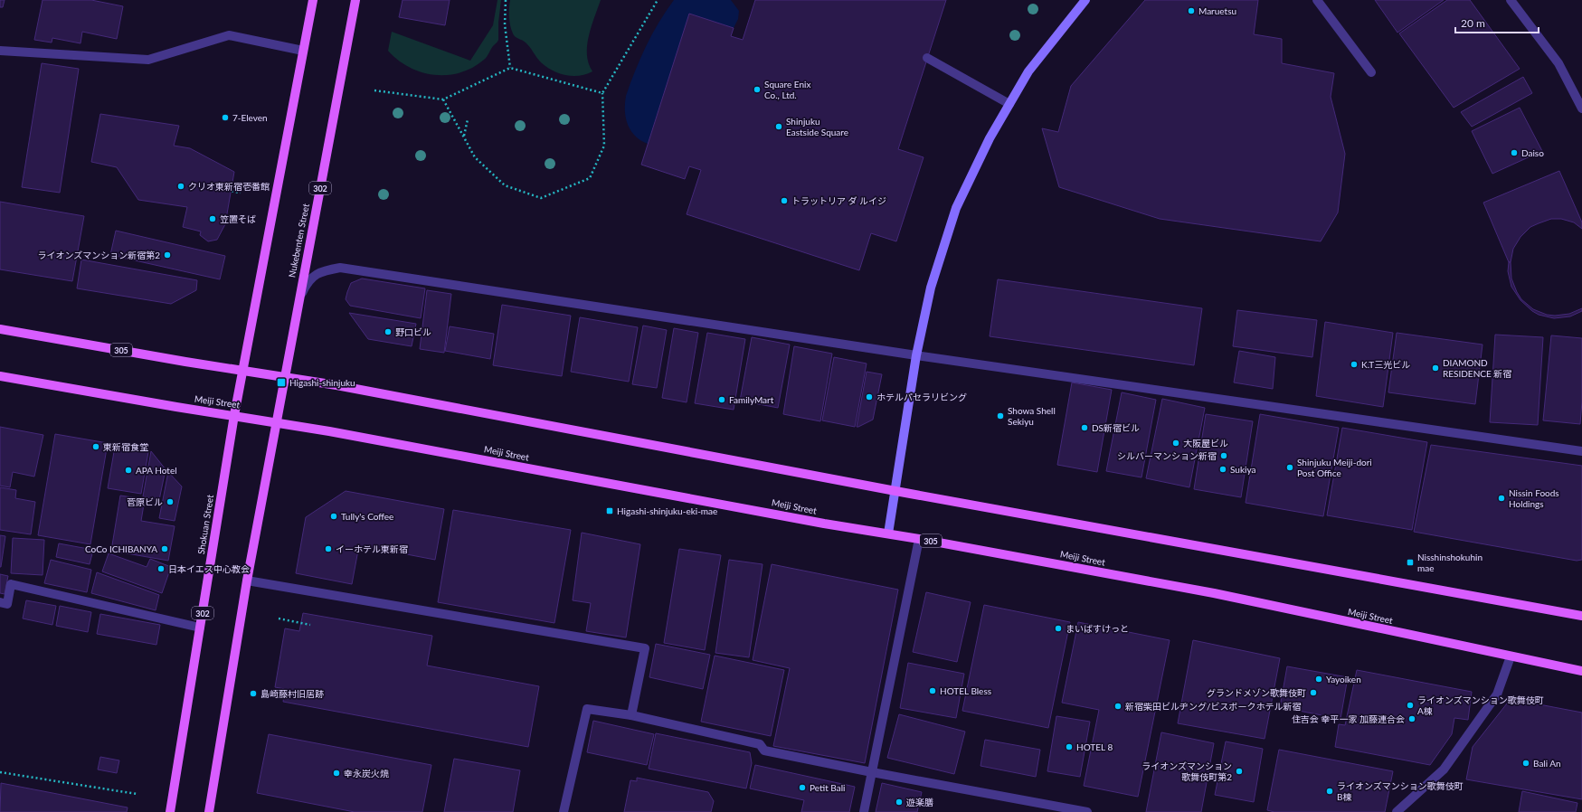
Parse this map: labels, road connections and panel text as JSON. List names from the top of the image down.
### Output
{
  "streets": {
    "main road": [
      "302",
      "Nukebenten Street",
      "305",
      "Meiji Street",
      "Shokuan Street"
    ]
  },
  "crossings": [
    ["302", "Nukebenten Street"],
    ["302", "305"],
    ["302", "Meiji Street"],
    ["302", "Shokuan Street"],
    ["Nukebenten Street", "305"],
    ["Nukebenten Street", "Meiji Street"],
    ["305", "Shokuan Street"],
    ["Meiji Street", "Shokuan Street"]
  ],
  "places": {
    "other": [
      "Maruetsu",
      "Square Enix Co., Ltd.",
      "7-Eleven",
      "Shinjuku Eastside Square",
      "Daiso",
      "クリオ東新宿壱番館",
      "トラットリア ダ ルイジ",
      "笠置そば",
      "ライオンズマンション新宿第2",
      "野口ビル",
      "K.T三光ビル",
      "DIAMOND RESIDENCE 新宿",
      "ホテルパセラリビング",
      "FamilyMart",
      "Showa Shell Sekiyu",
      "DS新宿ビル",
      "大阪屋ビル",
      "東新宿食堂",
      "シルバーマンション新宿",
      "Shinjuku Meiji-dori Post Office",
      "Sukiya",
      "APA Hotel",
      "Nissin Foods Holdings",
      "菅原ビル",
      "Tully's Coffee",
      "CoCo ICHIBANYA",
      "イーホテル東新宿",
      "日本イエス中心教会",
      "まいばすけっと",
      "Yayoiken",
      "HOTEL Bless",
      "グランドメゾン歌舞伎町",
      "島崎藤村旧居跡",
      "ライオンズマンション歌舞伎町 A棟",
      "新宿柴田ビルヂング/ビスポークホテル新宿",
      "住吉会 幸平一家 加藤連合会",
      "HOTEL 8",
      "Bali An",
      "ライオンズマンション 歌舞伎町第2",
      "幸永炭火燒",
      "Petit Bali",
      "ライオンズマンション歌舞伎町 B棟",
      "遊楽膳"
    ],
    "transit": ["Higashi-shinjuku", "Higashi-shinjuku-eki-mae", "Nisshinshokuhin mae"]
  },
  "scale_bar": "20 m"
}
